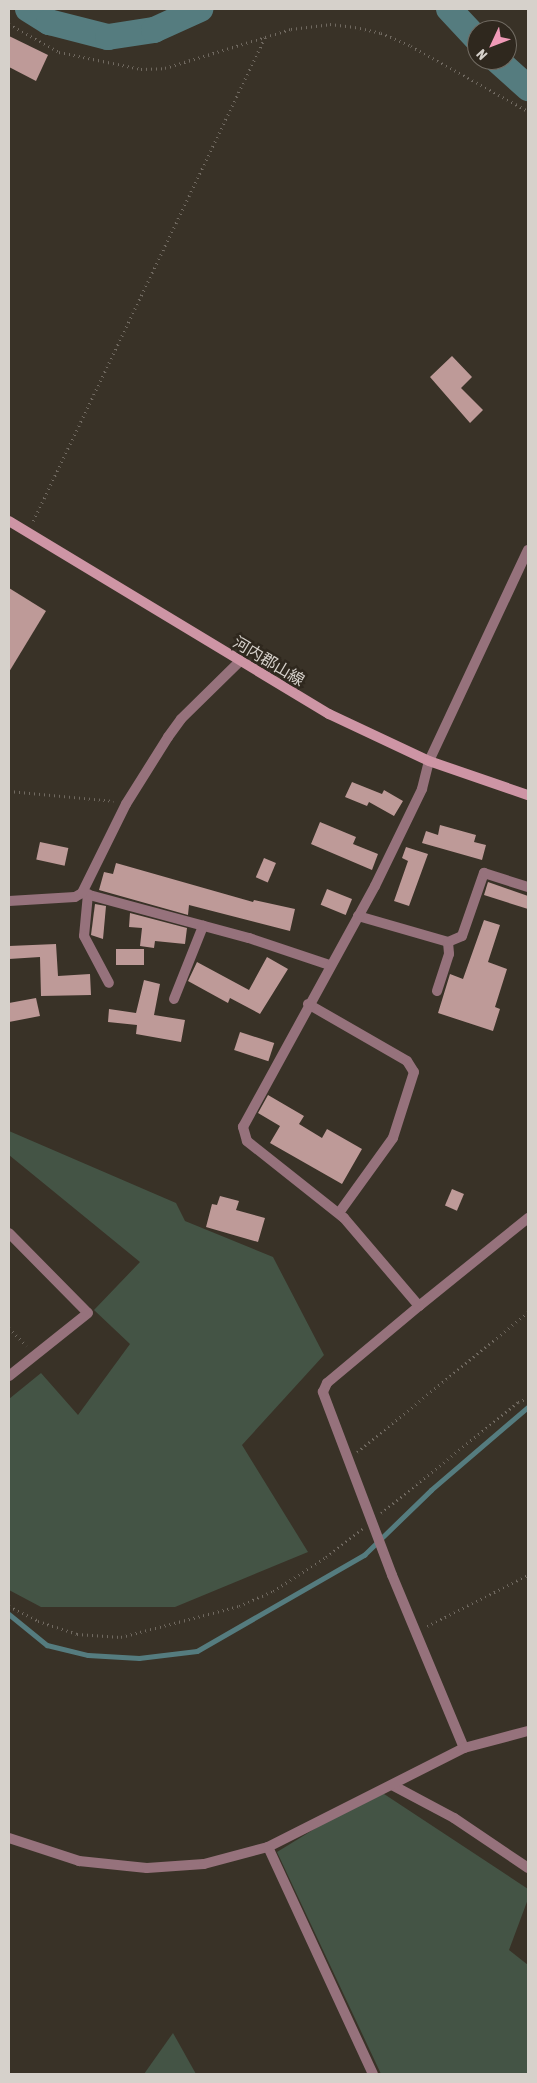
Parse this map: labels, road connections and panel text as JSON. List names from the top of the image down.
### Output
{
  "streets": {
    "main road": ["河内郡山線"]
  },
  "north": "bottom left"
}
